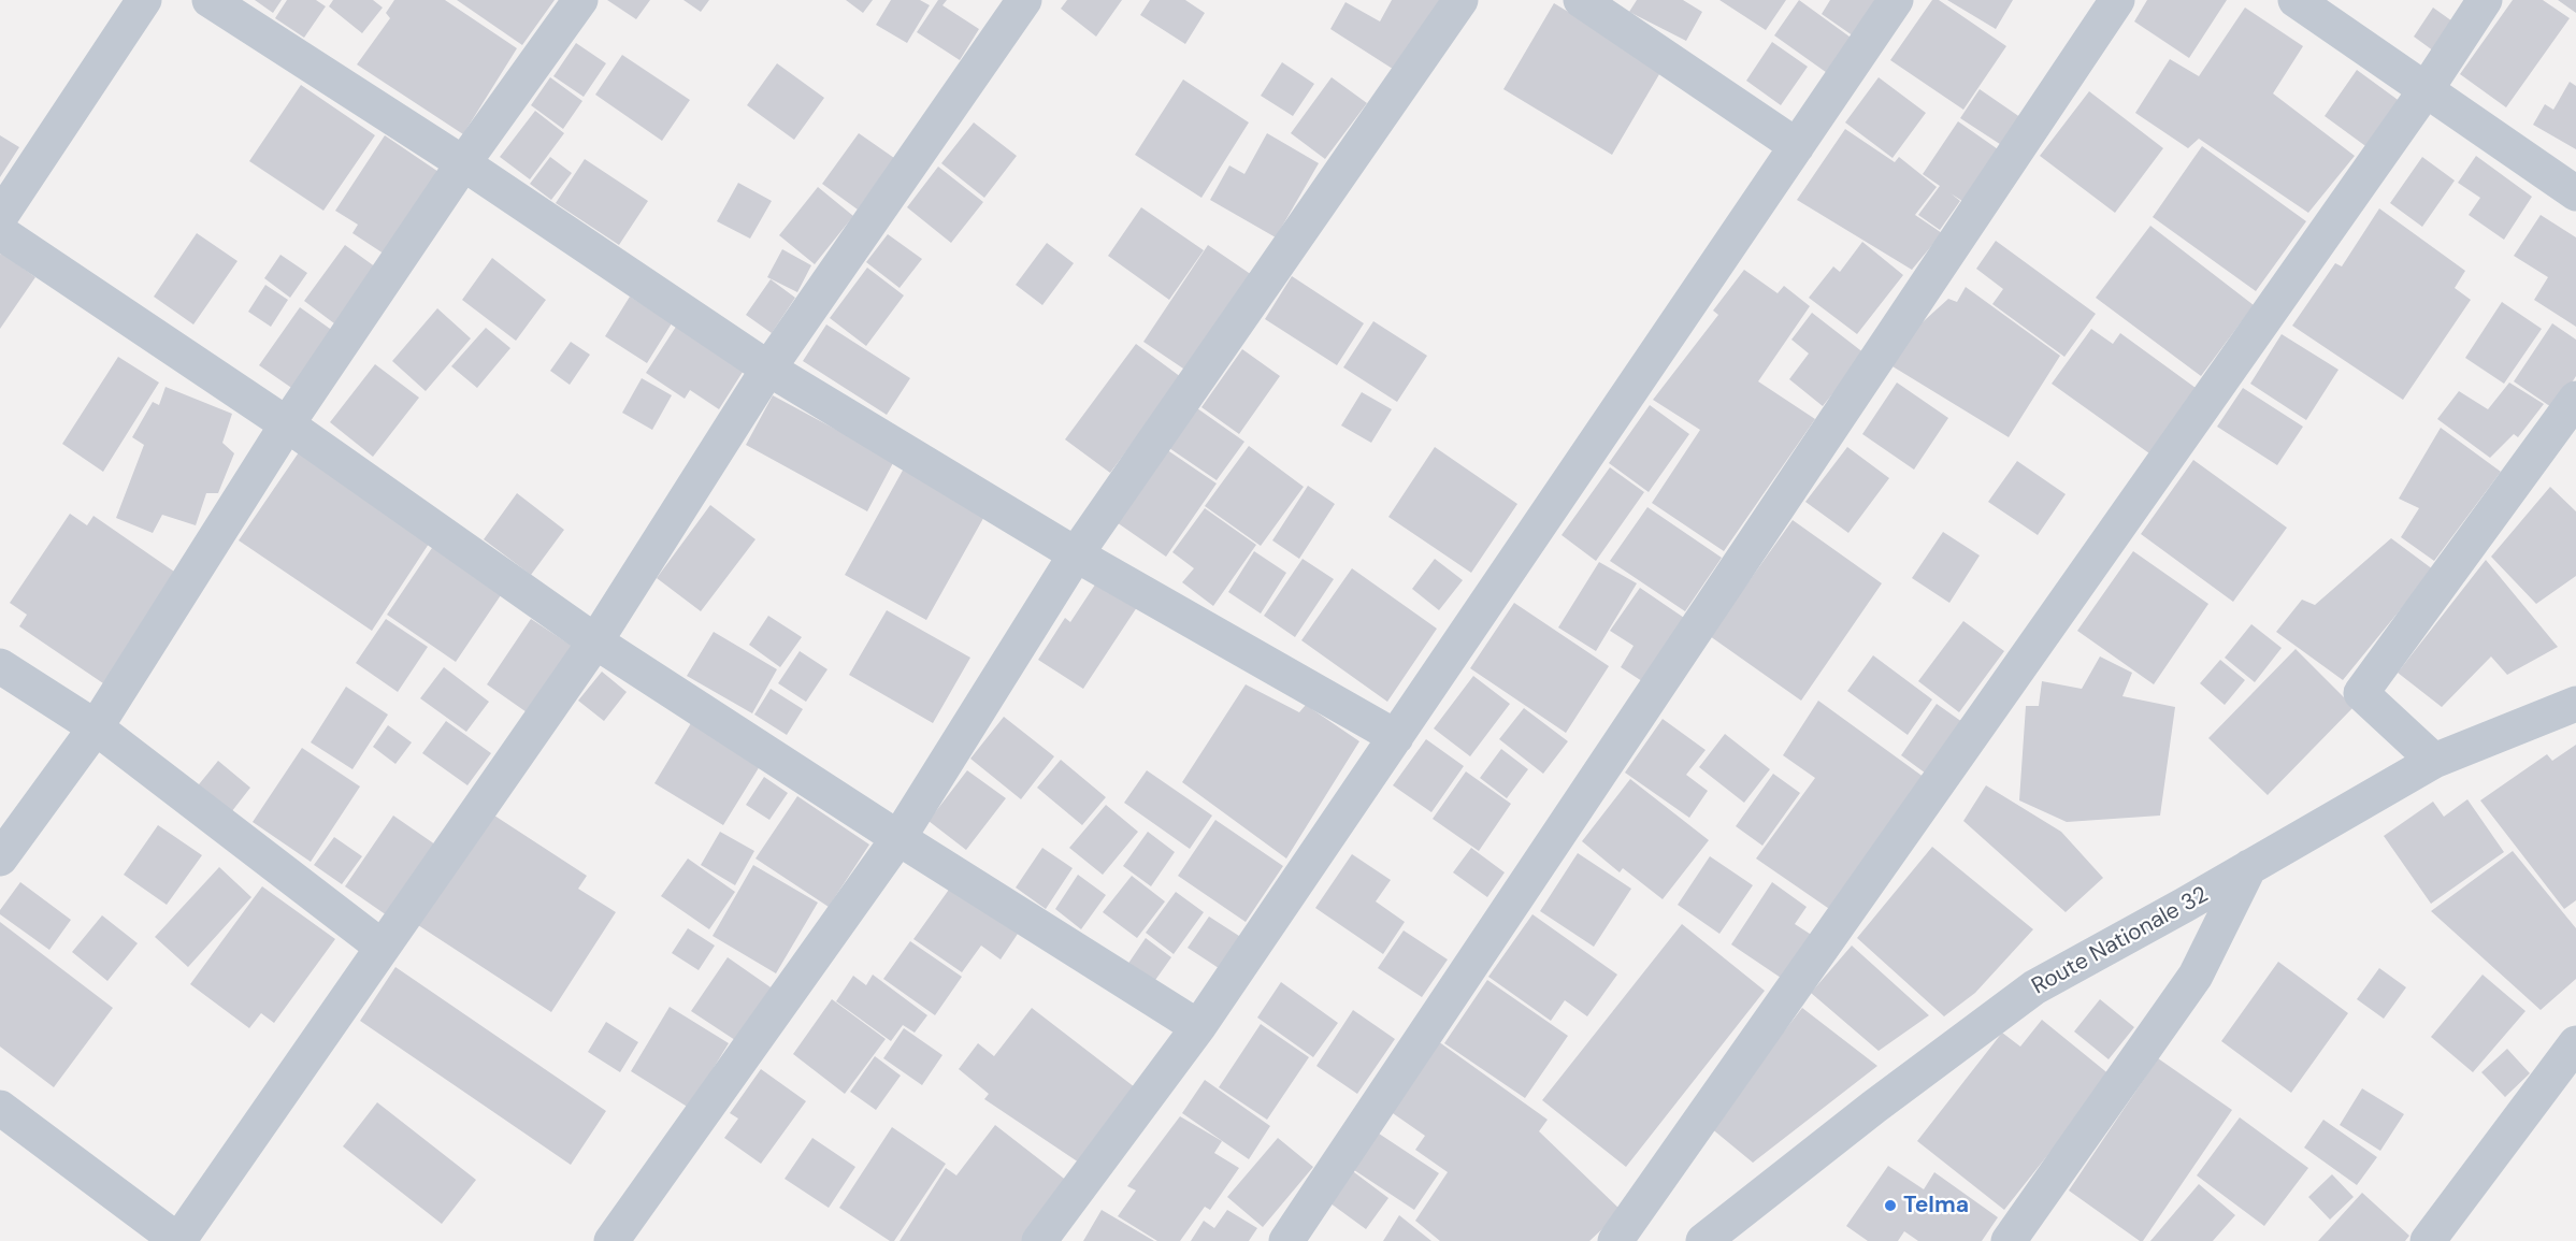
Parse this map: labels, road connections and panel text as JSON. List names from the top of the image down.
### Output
{
  "streets": {
    "street": ["Route Nationale 32"]
  },
  "places": ["Telma"]
}
